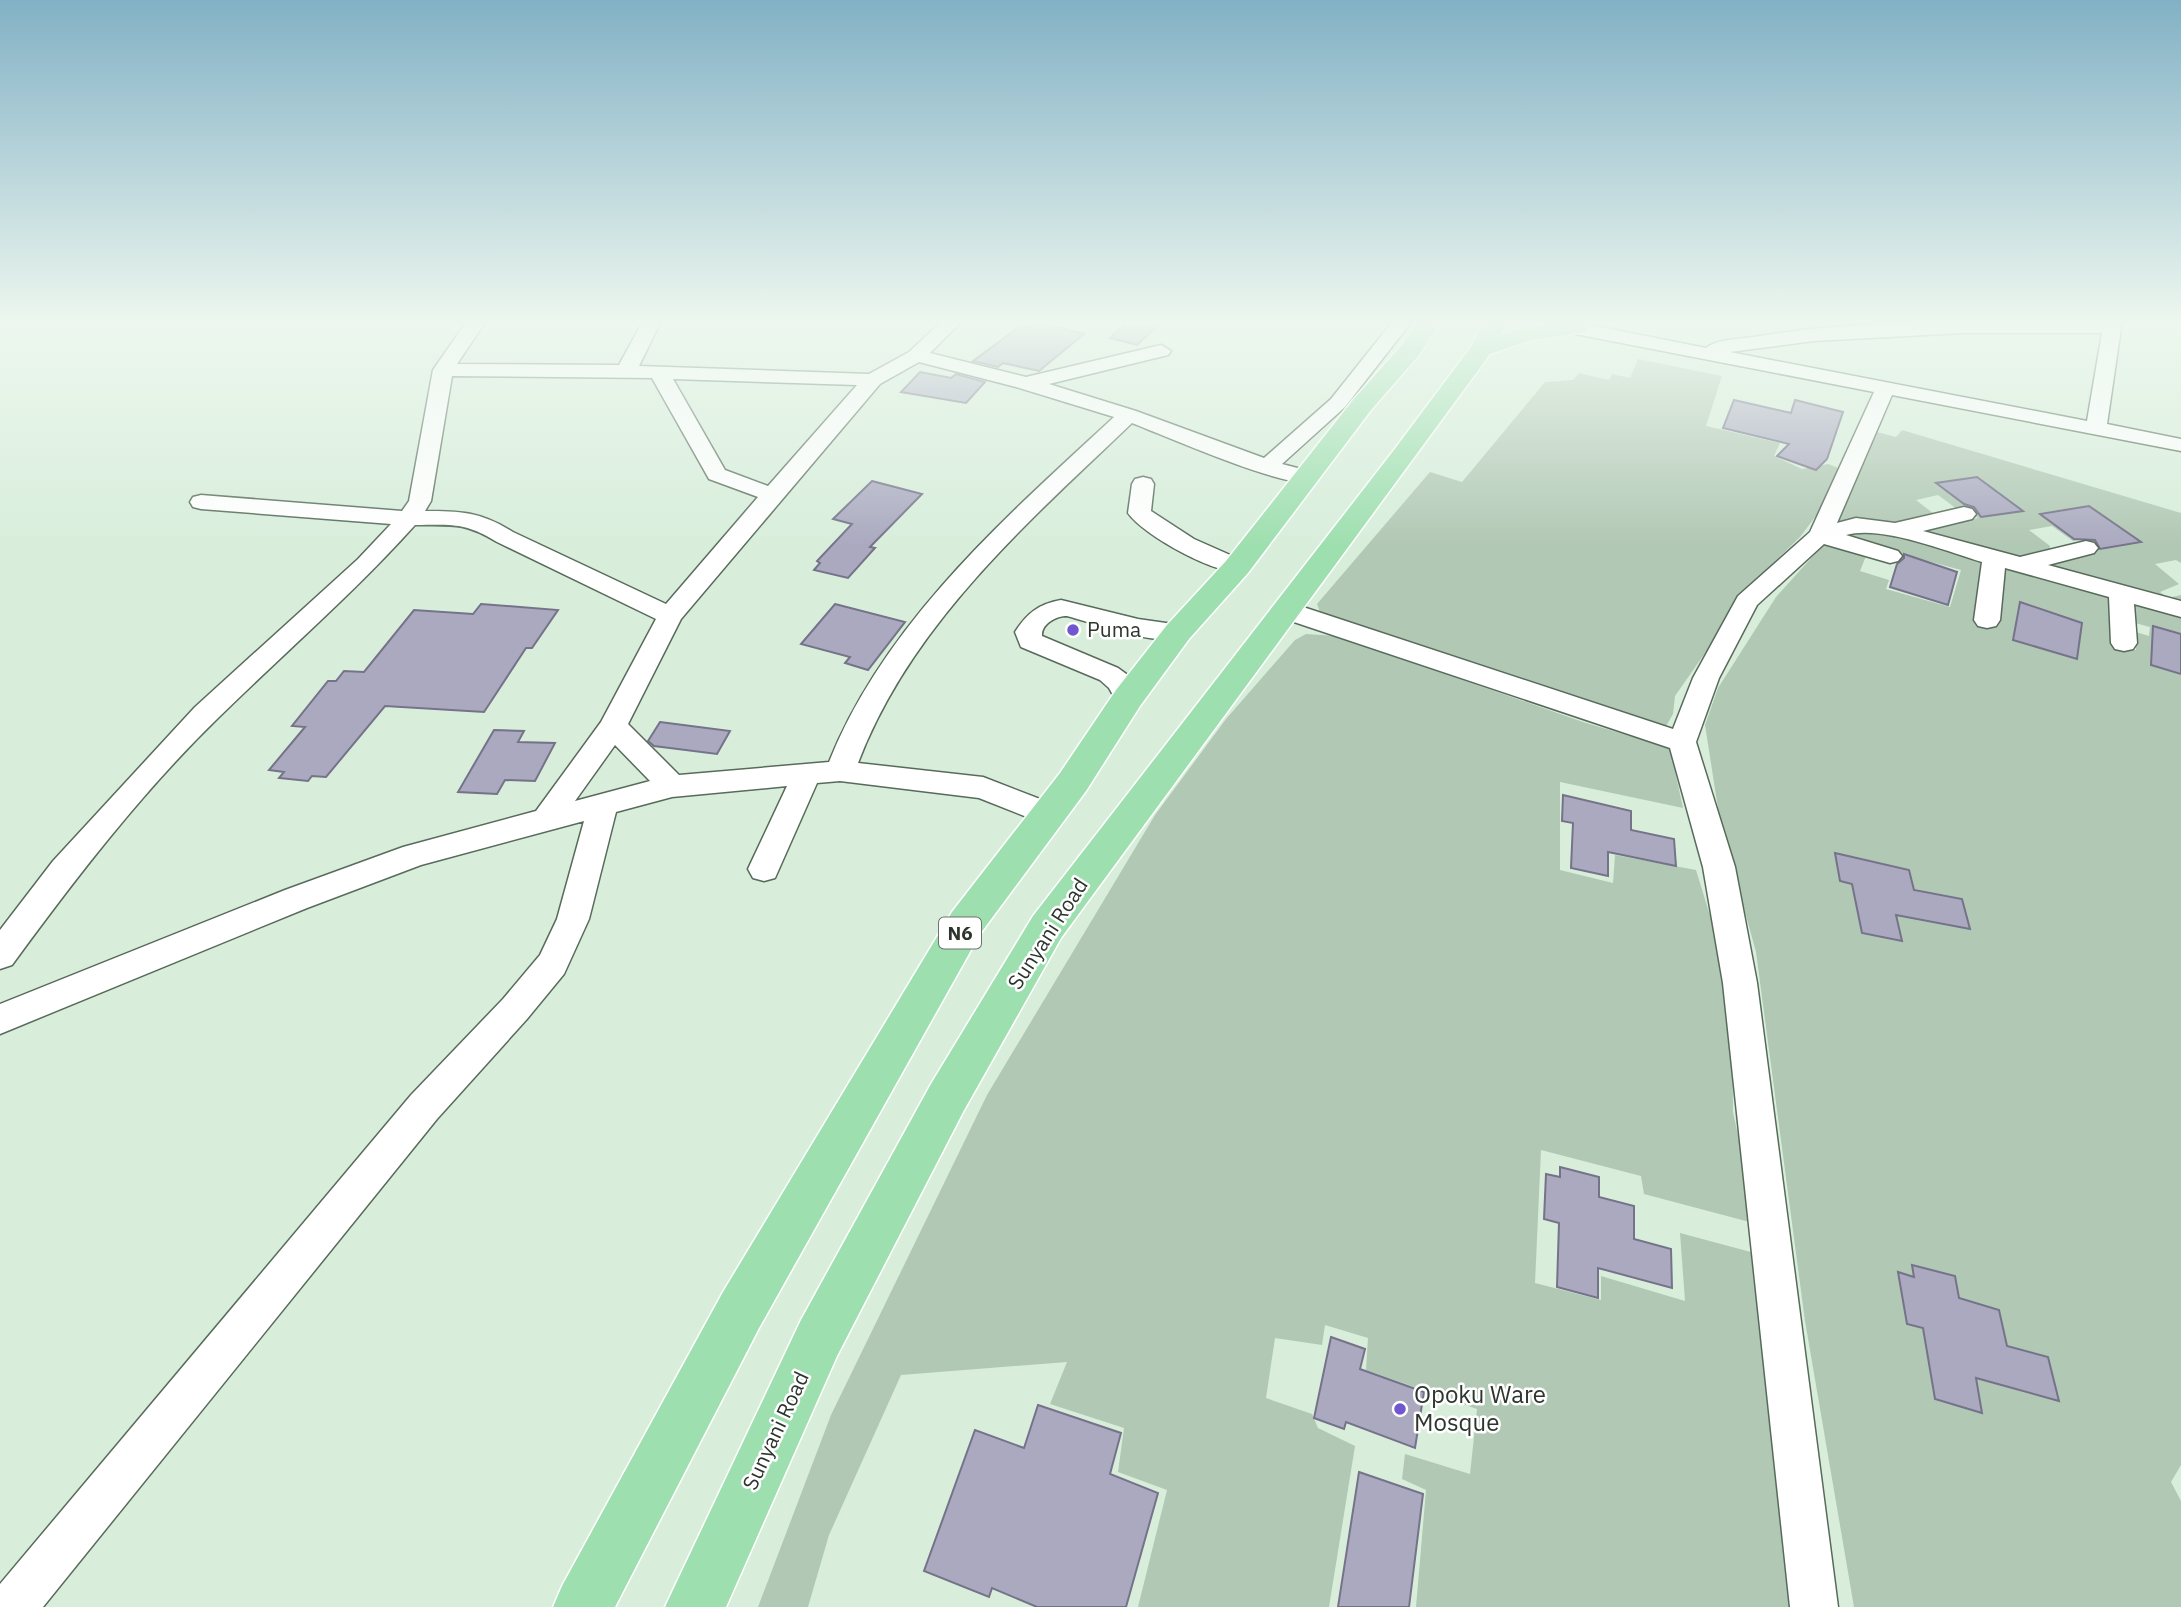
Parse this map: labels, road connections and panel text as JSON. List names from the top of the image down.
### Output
{
  "streets": {
    "main road": ["N6", "Sunyani Road"]
  },
  "places": ["Puma", "Opoku Ware Mosque"]
}
